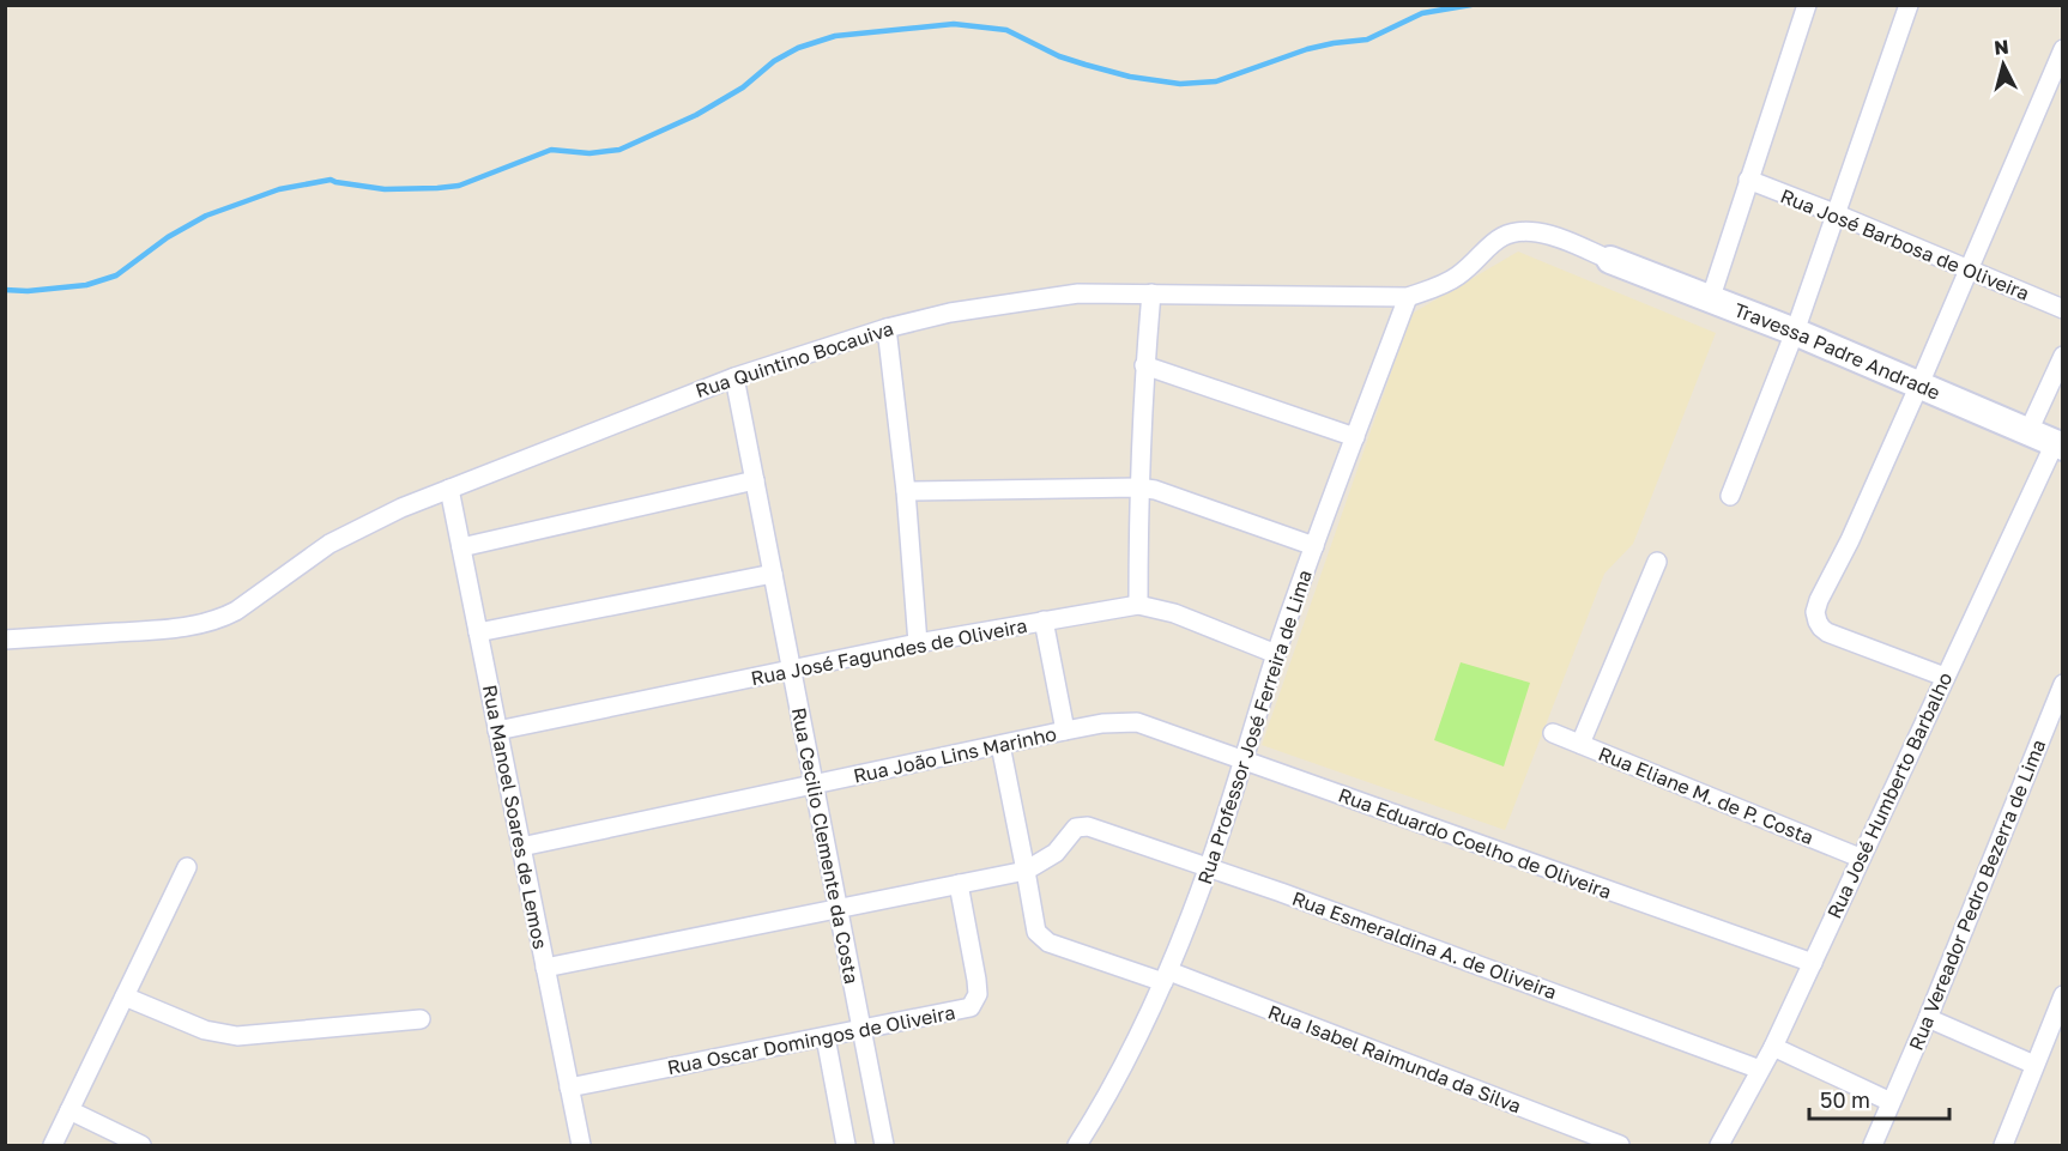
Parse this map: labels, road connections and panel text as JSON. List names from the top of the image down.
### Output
{
  "streets": {
    "street": [
      "Rua José Barbosa de Oliveira",
      "Travessa Padre Andrade",
      "Rua Quintino Bocauiva",
      "Rua José Fagundes de Oliveira",
      "Rua Professor José Ferreira de Lima",
      "Rua João Lins Marinho",
      "Rua Eliane M. de P. Costa",
      "Rua José Humberto Barbalho",
      "Rua Manoel Soares de Lemos",
      "Rua Eduardo Coelho de Oliveira",
      "Rua Cecilio Clemente da Costa",
      "Rua Vereador Pedro Bezerra de Lima",
      "Rua Esmeraldina A. de Oliveira",
      "Rua Oscar Domingos de Oliveira",
      "Rua Isabel Raimunda da Silva"
    ]
  },
  "crossings": [
    ["Travessa Padre Andrade", "Rua Quintino Bocauiva"],
    ["Travessa Padre Andrade", "Rua José Humberto Barbalho"],
    ["Rua Quintino Bocauiva", "Rua Professor José Ferreira de Lima"],
    ["Rua Quintino Bocauiva", "Rua Manoel Soares de Lemos"],
    ["Rua Quintino Bocauiva", "Rua Cecilio Clemente da Costa"],
    ["Rua José Fagundes de Oliveira", "Rua Professor José Ferreira de Lima"],
    ["Rua José Fagundes de Oliveira", "Rua Manoel Soares de Lemos"],
    ["Rua José Fagundes de Oliveira", "Rua Cecilio Clemente da Costa"],
    ["Rua Professor José Ferreira de Lima", "Rua Eduardo Coelho de Oliveira"],
    ["Rua Professor José Ferreira de Lima", "Rua Esmeraldina A. de Oliveira"],
    ["Rua Professor José Ferreira de Lima", "Rua Isabel Raimunda da Silva"],
    ["Rua João Lins Marinho", "Rua Manoel Soares de Lemos"],
    ["Rua João Lins Marinho", "Rua Eduardo Coelho de Oliveira"],
    ["Rua João Lins Marinho", "Rua Cecilio Clemente da Costa"],
    ["Rua João Lins Marinho", "Rua Isabel Raimunda da Silva"],
    ["Rua Eliane M. de P. Costa", "Rua José Humberto Barbalho"],
    ["Rua José Humberto Barbalho", "Rua Eduardo Coelho de Oliveira"],
    ["Rua José Humberto Barbalho", "Rua Esmeraldina A. de Oliveira"],
    ["Rua Manoel Soares de Lemos", "Rua Oscar Domingos de Oliveira"],
    ["Rua Cecilio Clemente da Costa", "Rua Oscar Domingos de Oliveira"],
    ["Rua Esmeraldina A. de Oliveira", "Rua Isabel Raimunda da Silva"]
  ],
  "scale_bar": "50 m",
  "north": "top"
}
